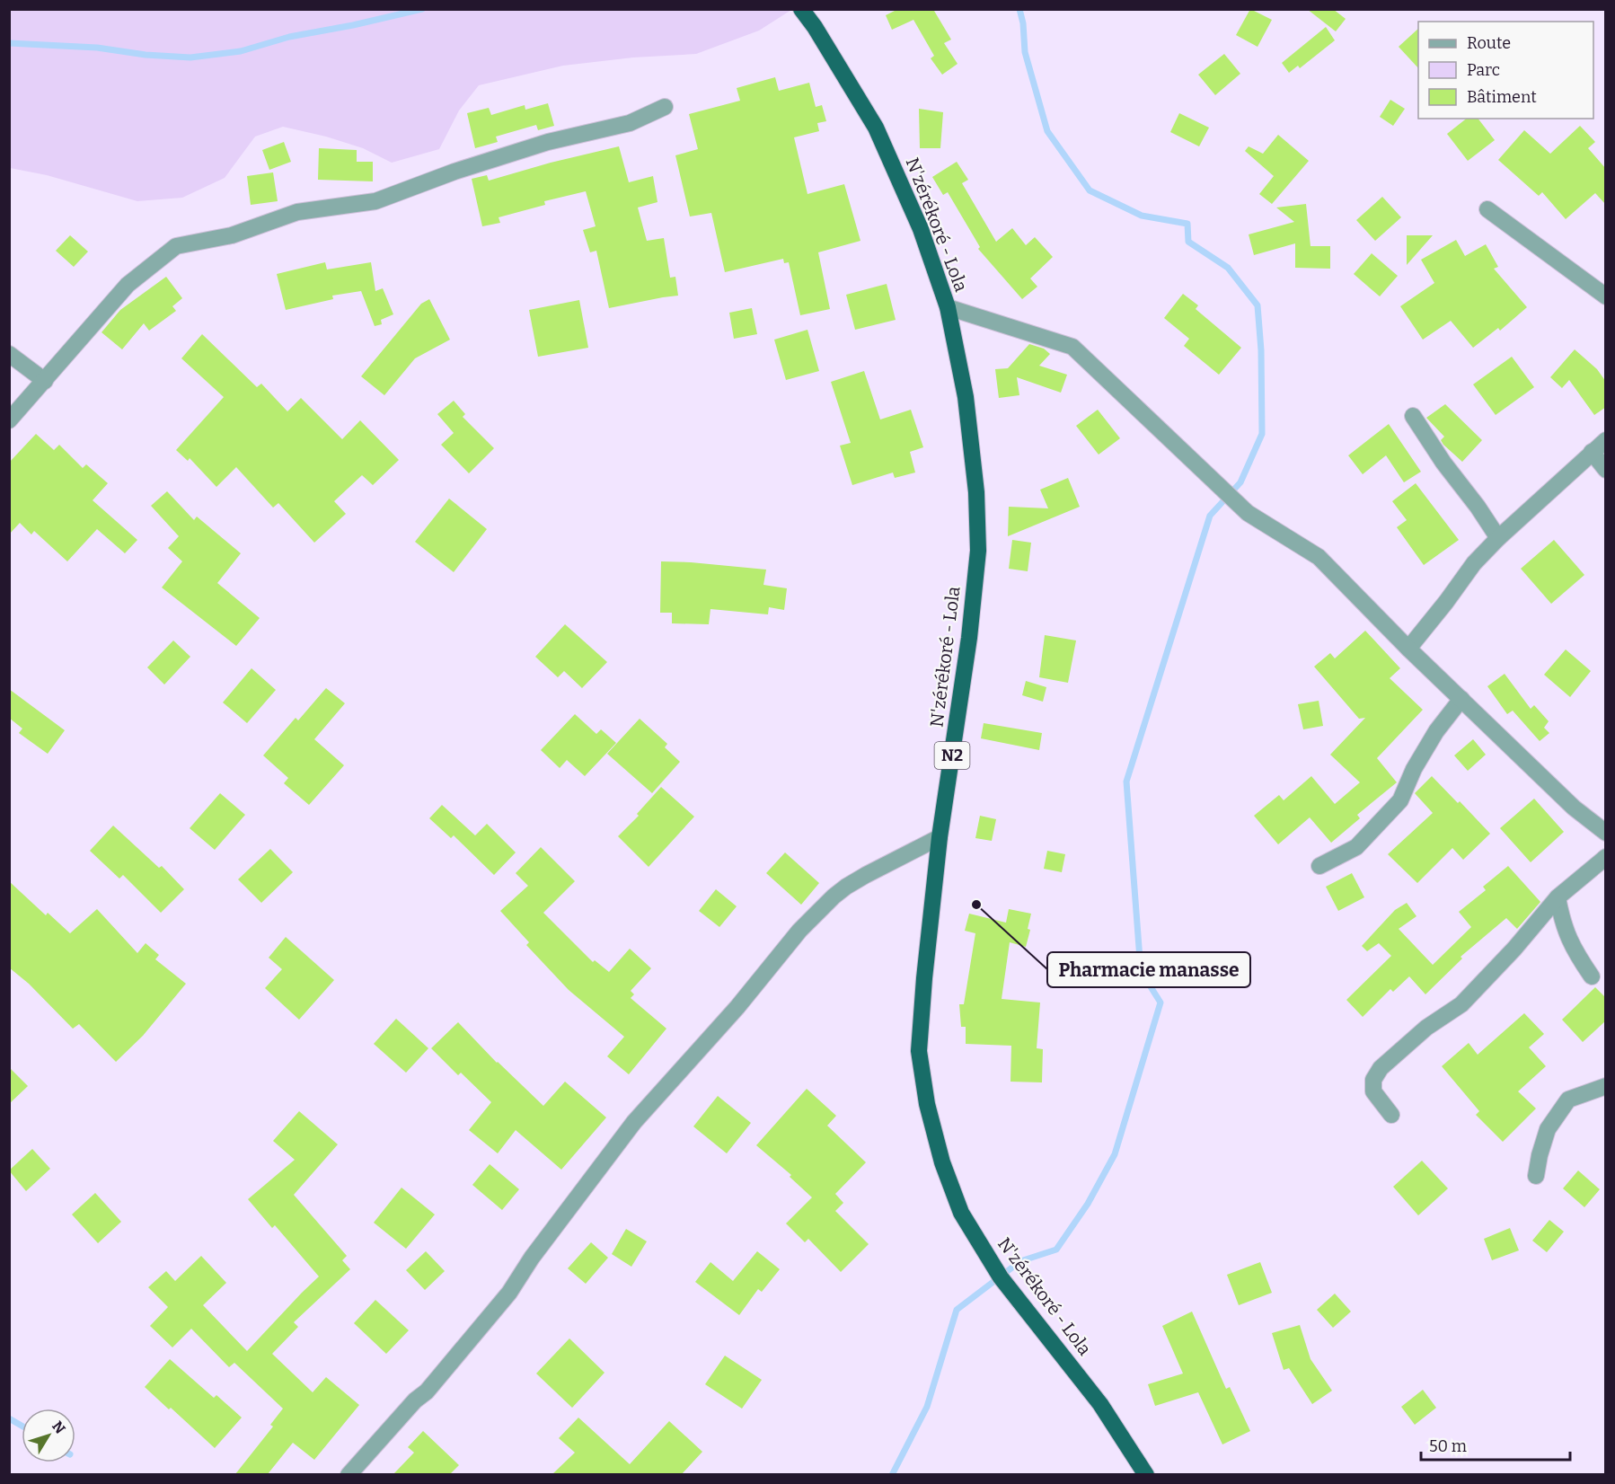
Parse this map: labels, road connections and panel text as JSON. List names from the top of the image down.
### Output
{
  "streets": {
    "highway": ["N'zérékoré - Lola", "N2"]
  },
  "places": ["Pharmacie manasse"],
  "legend": ["Route", "Parc", "Bâtiment"],
  "scale_bar": "50 m",
  "north": "top right"
}
